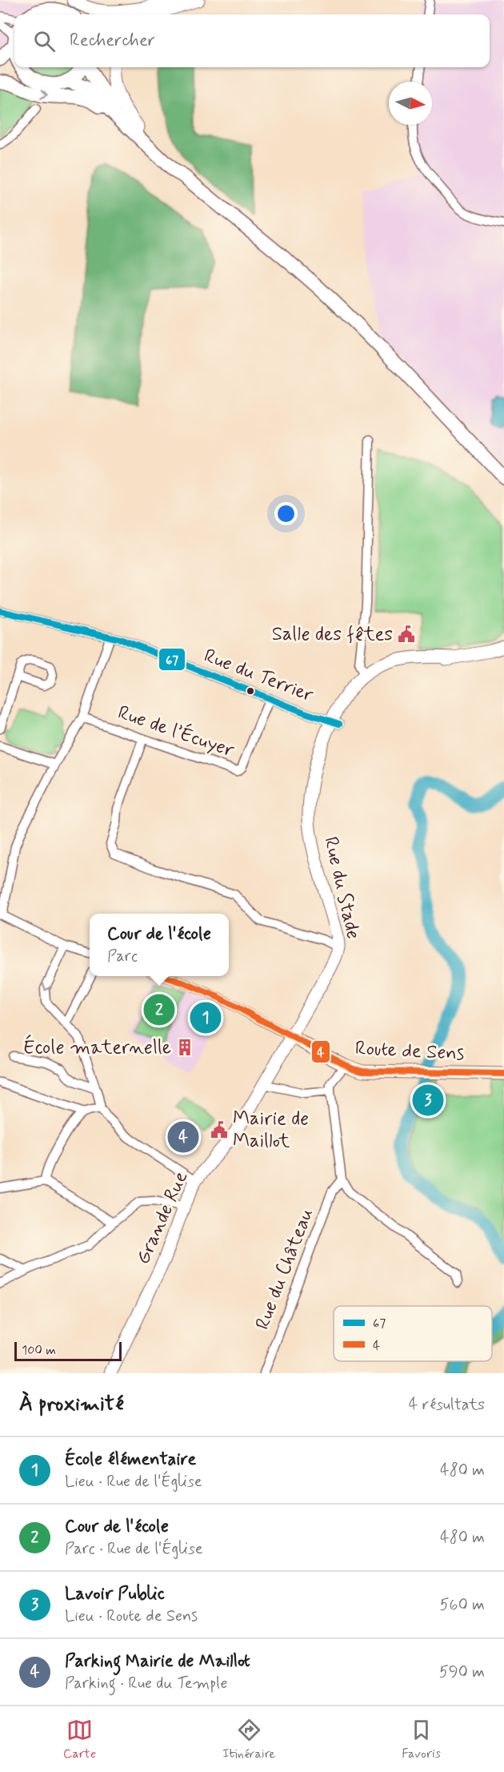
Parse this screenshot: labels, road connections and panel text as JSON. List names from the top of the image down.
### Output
{
  "streets": {
    "street": [
      "Rue du Terrier",
      "Rue de l’Écuyer",
      "Rue du Stade",
      "Route de Sens",
      "Grande Rue",
      "Rue du Château"
    ]
  },
  "crossings": [
    ["Rue du Terrier", "Rue de l’Écuyer"],
    ["Rue du Terrier", "Rue du Stade"],
    ["Rue du Stade", "Route de Sens"],
    ["Rue du Stade", "Grande Rue"],
    ["Route de Sens", "Grande Rue"]
  ],
  "places": {
    "public building": ["Salle des fêtes", "Mairie de Maillot"],
    "building": ["École maternelle"]
  },
  "lines": ["transit line 67", "transit line 4"],
  "legend": ["67", "4"],
  "scale_bar": "100 m",
  "north": "right",
  "page": {
    "search": "Rechercher",
    "popup": ["Cour de l'école", "Parc"],
    "pins": [
      "2",
      "1",
      "3",
      "4"
    ],
    "scale": "100 m",
    "heading": ["À proximité", "4 résultats"],
    "list": [
      {
        "mark": "1",
        "name": "École élémentaire",
        "note": "Lieu · Rue de l'Église",
        "value": "480 m"
      },
      {
        "mark": "2",
        "name": "Cour de l'école",
        "note": "Parc · Rue de l'Église",
        "value": "480 m"
      },
      {
        "mark": "3",
        "name": "Lavoir Public",
        "note": "Lieu · Route de Sens",
        "value": "560 m"
      },
      {
        "mark": "4",
        "name": "Parking Mairie de Maillot",
        "note": "Parking · Rue du Temple",
        "value": "590 m"
      }
    ],
    "nav": ["Carte", "Itinéraire", "Favoris"]
  }
}
